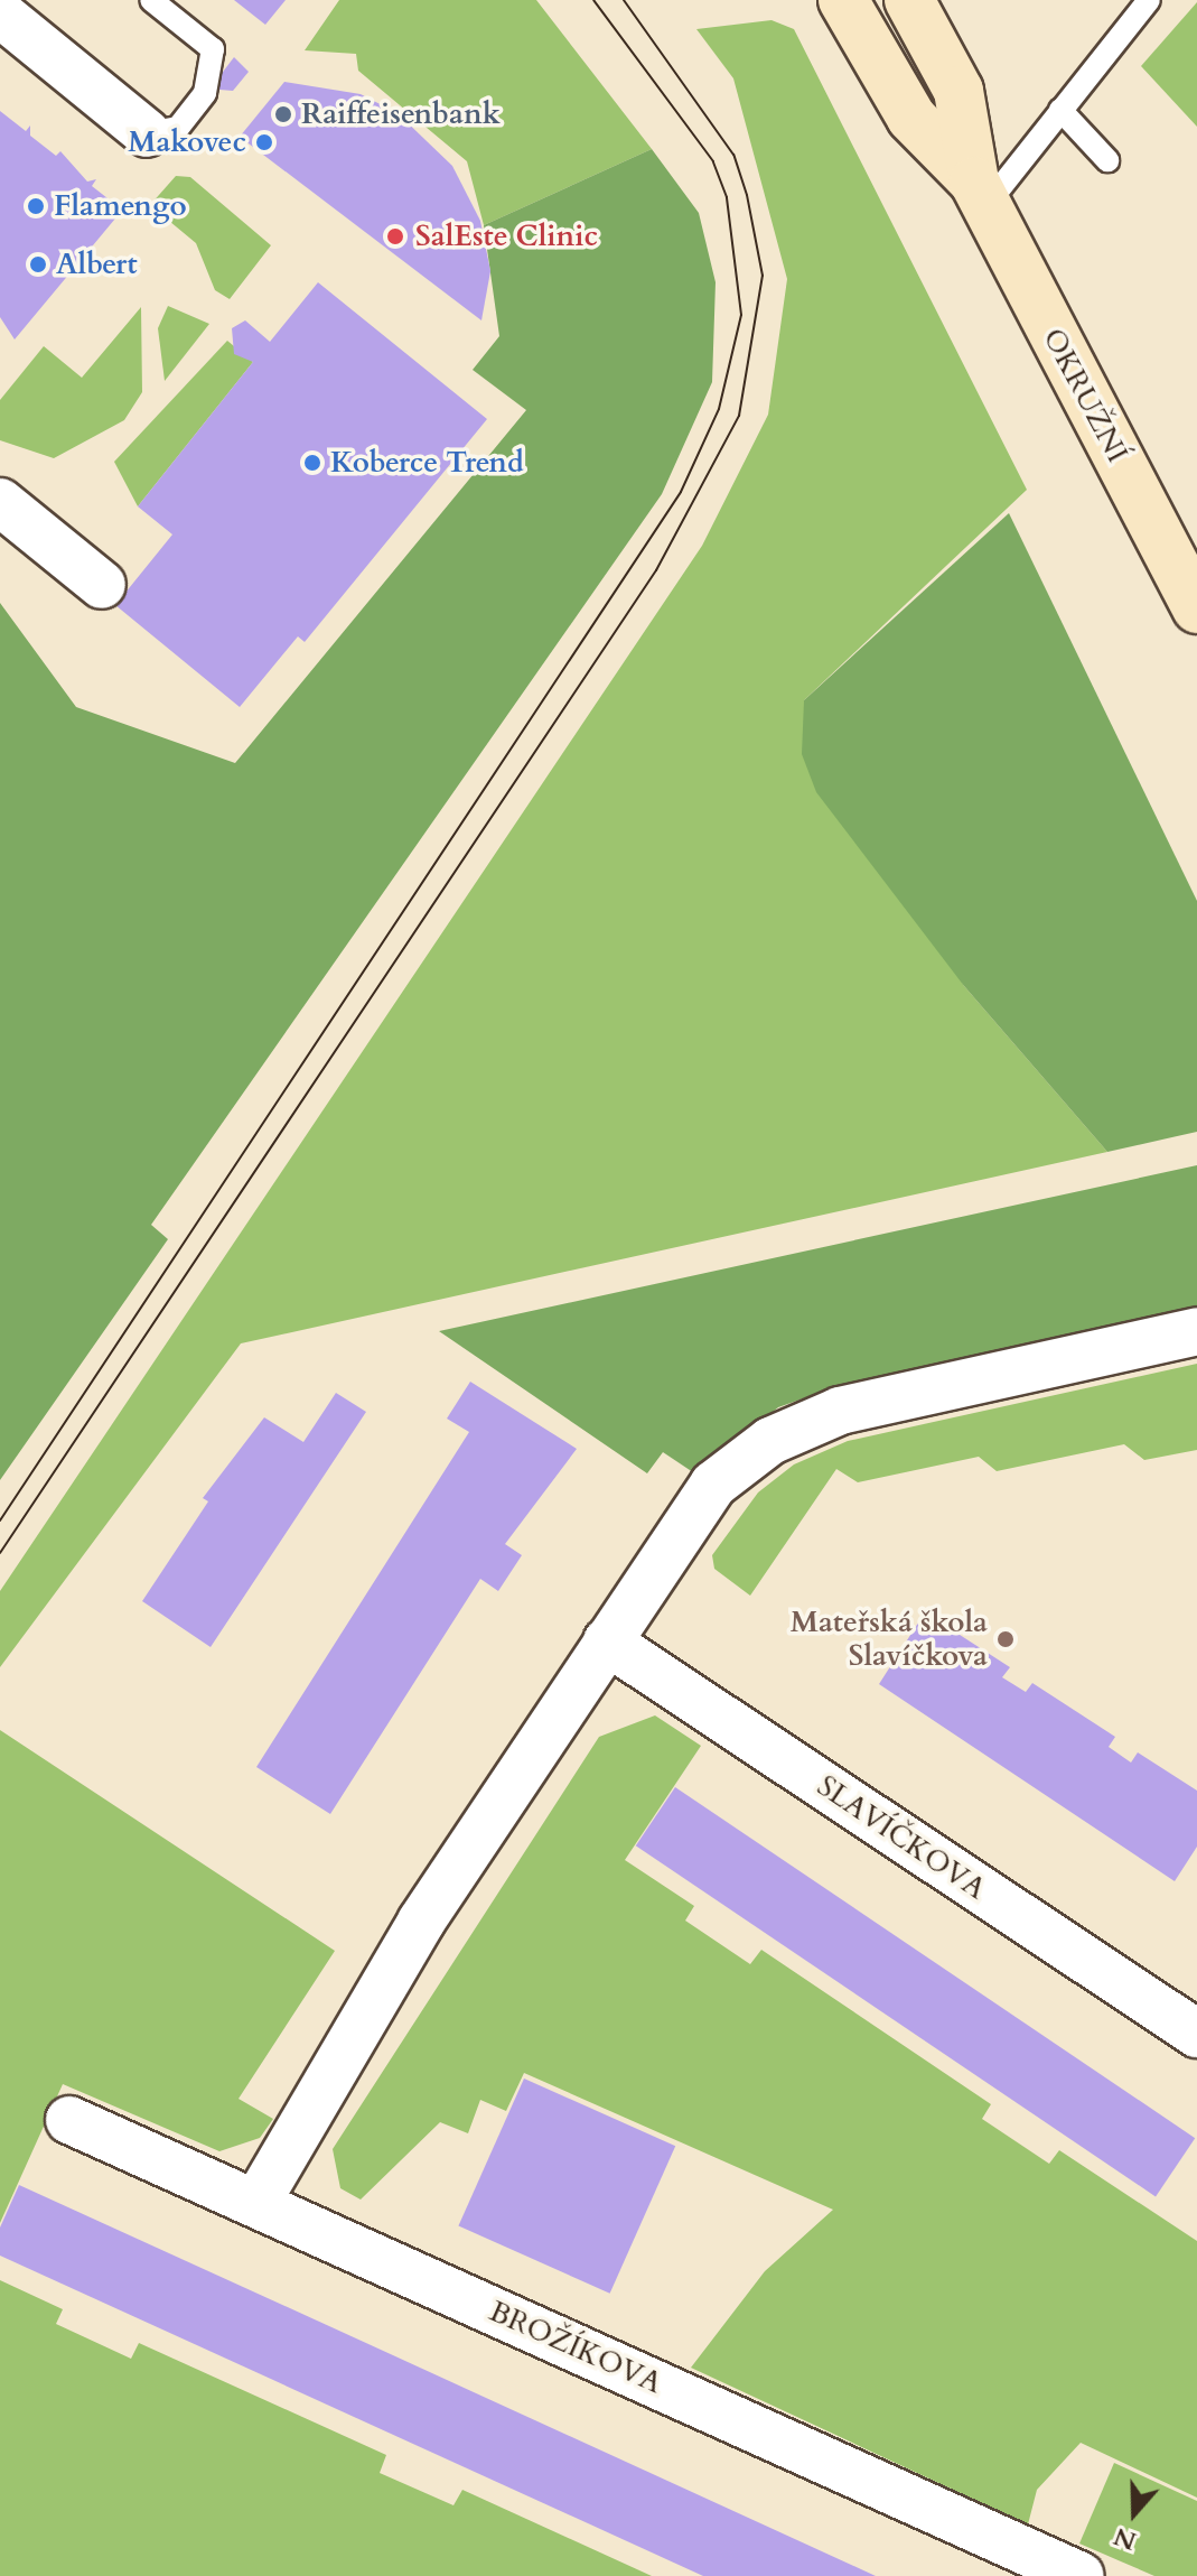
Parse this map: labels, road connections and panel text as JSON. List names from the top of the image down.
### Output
{
  "streets": {
    "street": ["OKRUŽNÍ", "SLAVÍČKOVA", "BROŽÍKOVA"]
  },
  "places": [
    "Raiffeisenbank",
    "Makovec",
    "Flamengo",
    "SalEste Clinic",
    "Albert",
    "Koberce Trend",
    "Mateřská škola Slavíčkova"
  ],
  "north": "bottom"
}
